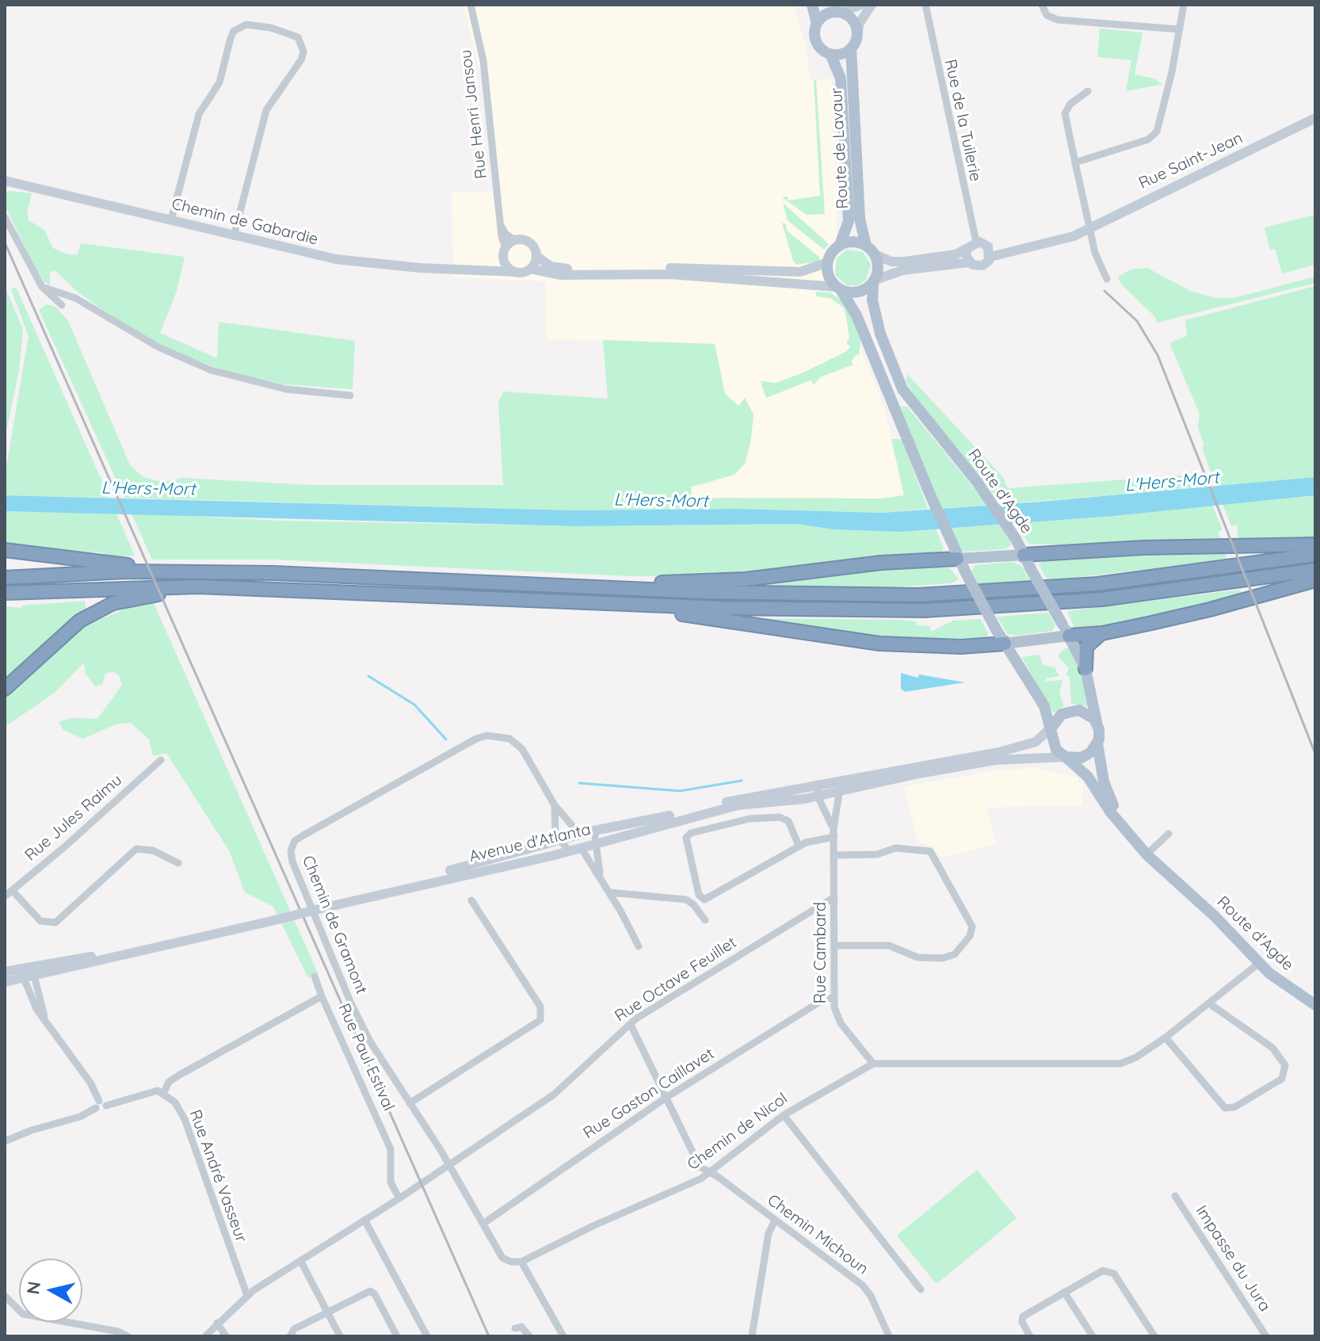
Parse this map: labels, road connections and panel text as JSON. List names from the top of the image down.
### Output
{
  "streets": {
    "main road": [
      "Route de Lavaur",
      "Rue Saint-Jean",
      "Chemin de Gabardie",
      "Route d'Agde",
      "Avenue d'Atlanta"
    ],
    "street": [
      "Rue Henri Jansou",
      "Rue de la Tuilerie",
      "Rue Jules Raimu",
      "Chemin de Gramont",
      "Rue Cambard",
      "Rue Octave Feuillet",
      "Rue Paul Estival",
      "Rue Gaston Caillavet",
      "Chemin de Nicol",
      "Rue André Vasseur",
      "Chemin Michoun",
      "Impasse du Jura"
    ]
  },
  "crossings": [
    ["Rue Henri Jansou", "Chemin de Gabardie"],
    ["Route de Lavaur", "Route d'Agde"],
    ["Route d'Agde", "Avenue d'Atlanta"],
    ["Avenue d'Atlanta", "Chemin de Gramont"],
    ["Avenue d'Atlanta", "Rue Cambard"],
    ["Chemin de Gramont", "Rue Octave Feuillet"],
    ["Rue Cambard", "Rue Octave Feuillet"],
    ["Rue Cambard", "Rue Gaston Caillavet"],
    ["Rue Cambard", "Chemin de Nicol"],
    ["Rue Octave Feuillet", "Chemin Michoun"],
    ["Rue Paul Estival", "Rue André Vasseur"],
    ["Rue Gaston Caillavet", "Chemin Michoun"],
    ["Chemin de Nicol", "Chemin Michoun"]
  ],
  "water": ["L'Hers-Mort"],
  "north": "left"
}
